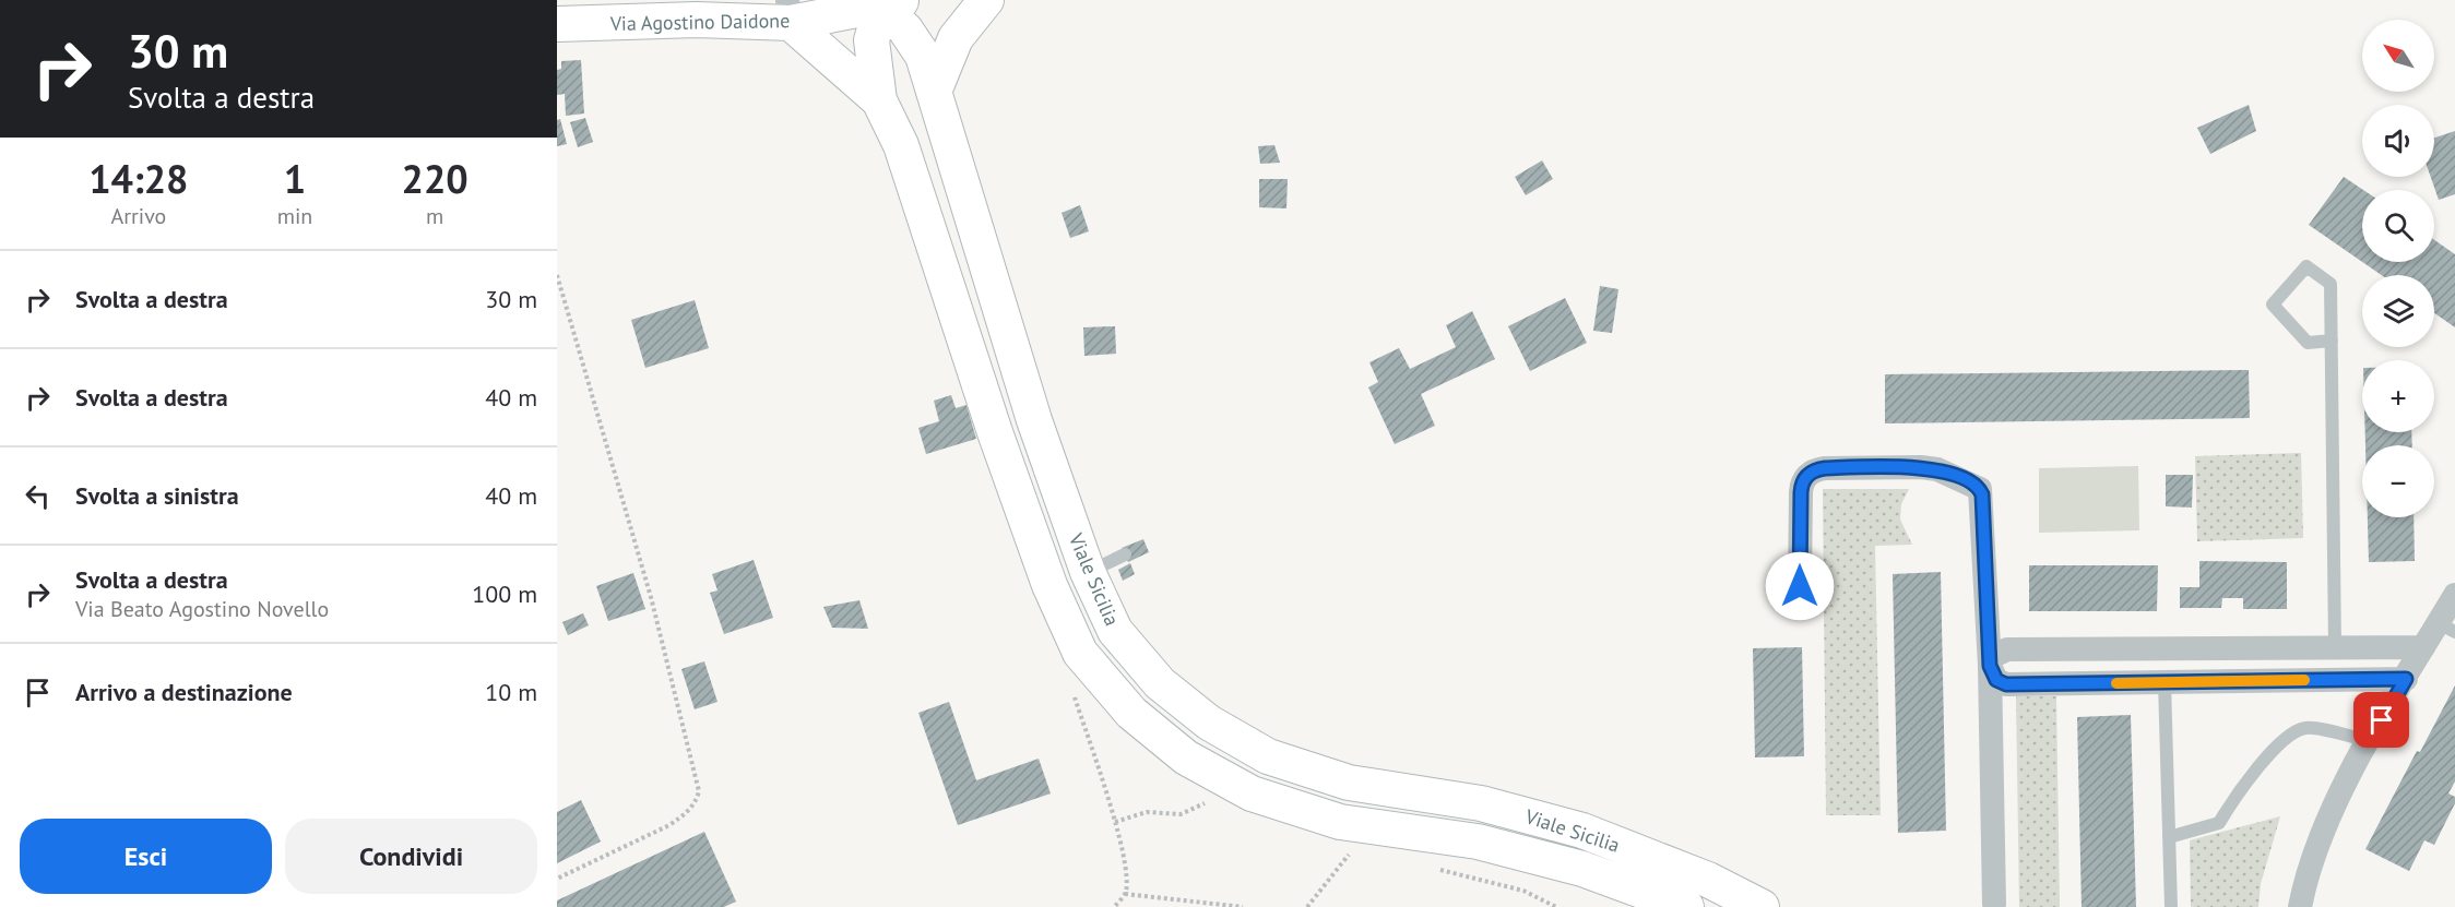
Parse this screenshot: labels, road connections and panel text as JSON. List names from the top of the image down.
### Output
{
  "streets": {
    "main road": ["Via Agostino Daidone", "Viale Sicilia"]
  },
  "crossings": [
    ["Via Agostino Daidone", "Viale Sicilia"]
  ],
  "north": "top left",
  "page": {
    "turn": ["30 m", "Svolta a destra"],
    "map_buttons": ["+", "−"],
    "eta": [
      "14:28",
      "Arrivo",
      "1",
      "min",
      "220",
      "m"
    ],
    "list": [
      {
        "name": "Svolta a destra",
        "value": "30 m"
      },
      {
        "name": "Svolta a destra",
        "value": "40 m"
      },
      {
        "name": "Svolta a sinistra",
        "value": "40 m"
      },
      {
        "name": "Svolta a destra",
        "note": "Via Beato Agostino Novello",
        "value": "100 m"
      },
      {
        "name": "Arrivo a destinazione",
        "value": "10 m"
      }
    ],
    "buttons": ["Esci", "Condividi"]
  }
}
